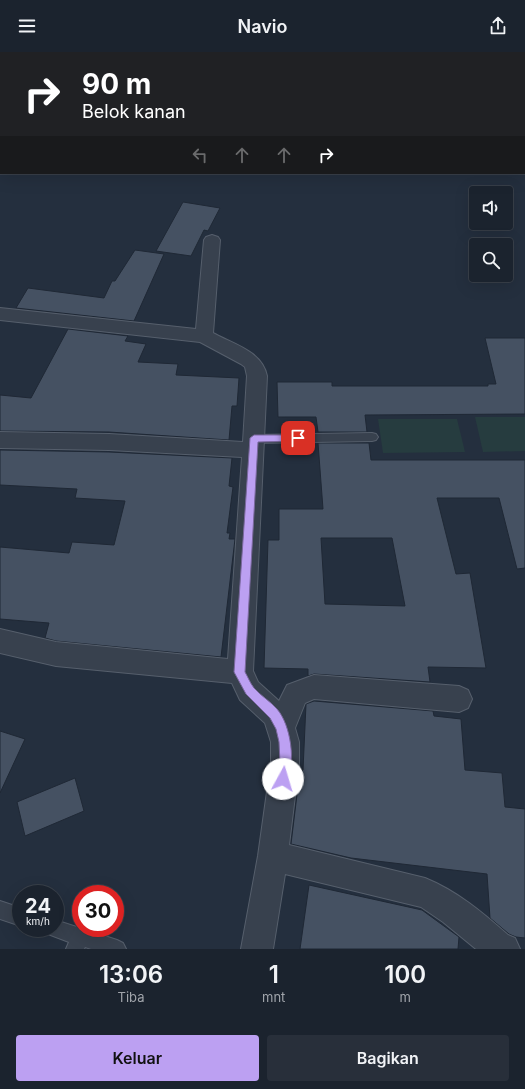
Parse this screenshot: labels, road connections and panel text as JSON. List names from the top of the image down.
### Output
{
  "page": {
    "header": "Navio",
    "turn": ["90 m", "Belok kanan"],
    "speed": "24 km/h",
    "limit": "30",
    "eta": [
      "13:06",
      "Tiba",
      "1",
      "mnt",
      "100",
      "m"
    ],
    "buttons": ["Keluar", "Bagikan"]
  }
}
